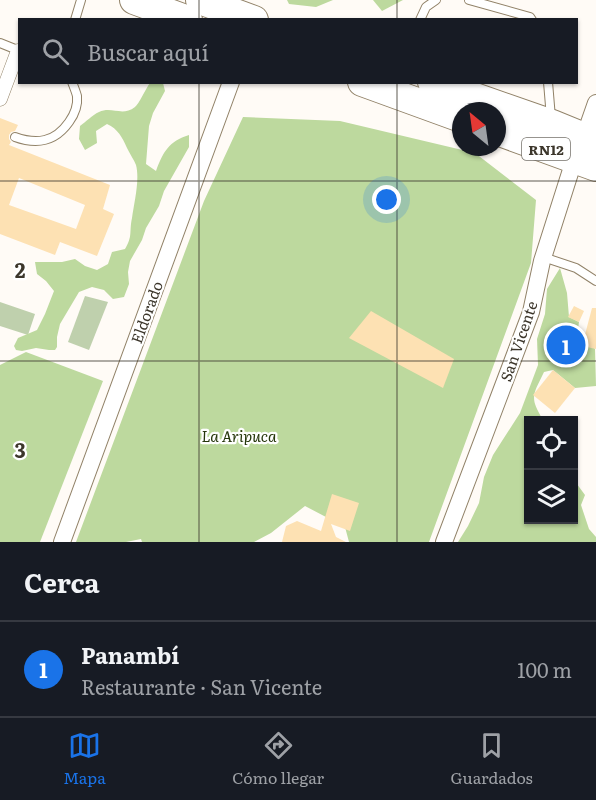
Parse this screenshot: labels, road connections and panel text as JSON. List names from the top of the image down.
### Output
{
  "streets": {
    "highway": ["RN12"],
    "street": ["Eldorado", "San Vicente"]
  },
  "crossings": [
    ["RN12", "San Vicente"]
  ],
  "parks": ["La Aripuca"],
  "north": "top left",
  "page": {
    "search": "Buscar aquí",
    "pins": "1",
    "heading": "Cerca",
    "list": [
      {
        "mark": "1",
        "name": "Panambí",
        "note": "Restaurante · San Vicente",
        "value": "100 m"
      }
    ],
    "nav": ["Mapa", "Cómo llegar", "Guardados"]
  },
  "grid": {
    "rows": ["2", "3"]
  }
}
